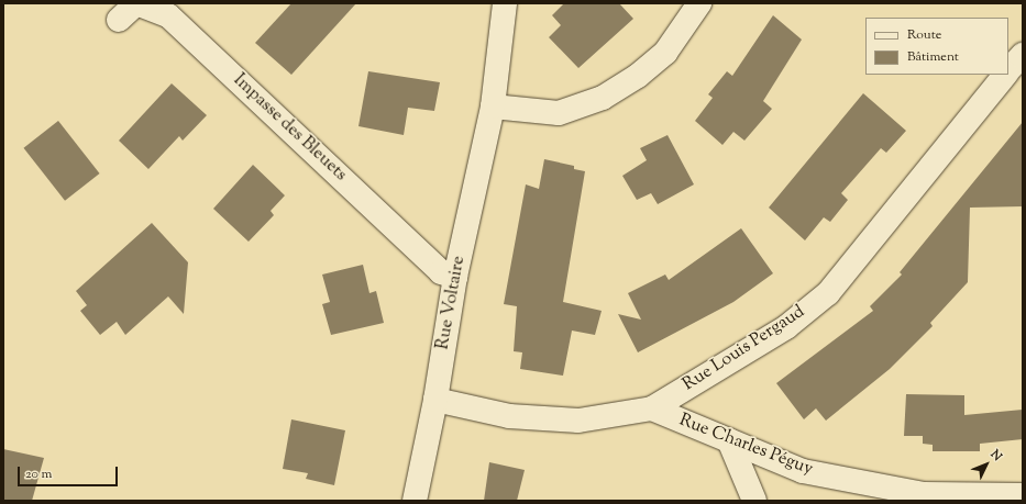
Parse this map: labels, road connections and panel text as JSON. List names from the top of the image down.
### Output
{
  "streets": {
    "street": [
      "Impasse des Bleuets",
      "Rue Voltaire",
      "Rue Louis Pergaud",
      "Rue Charles Péguy"
    ]
  },
  "crossings": [
    ["Impasse des Bleuets", "Rue Voltaire"],
    ["Rue Voltaire", "Rue Louis Pergaud"],
    ["Rue Louis Pergaud", "Rue Charles Péguy"]
  ],
  "legend": ["Route", "Bâtiment"],
  "scale_bar": "20 m",
  "north": "top right"
}
